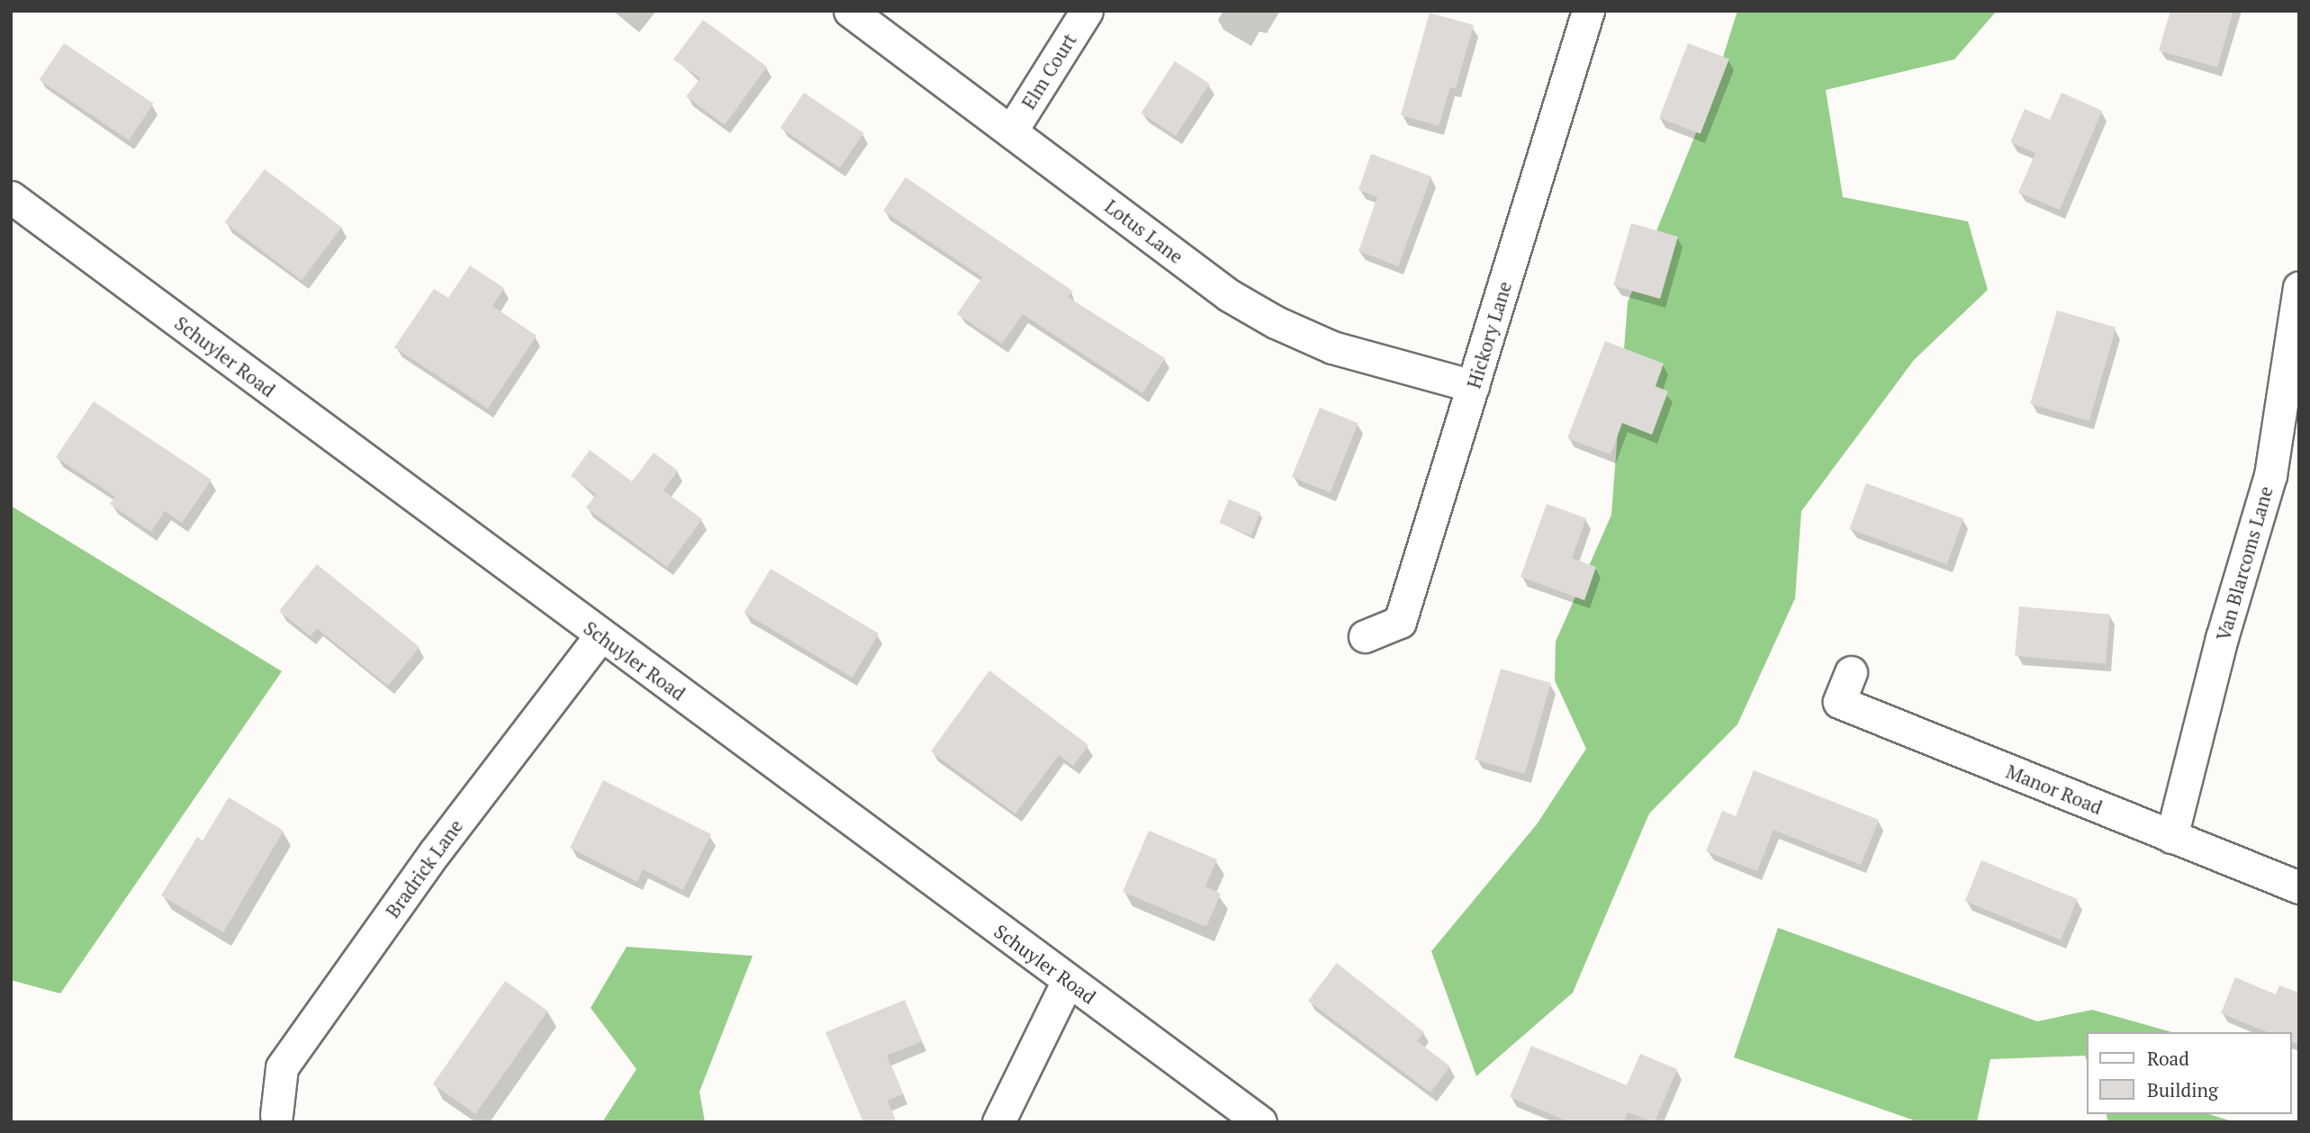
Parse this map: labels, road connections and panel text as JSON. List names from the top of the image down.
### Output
{
  "streets": {
    "street": [
      "Elm Court",
      "Lotus Lane",
      "Hickory Lane",
      "Schuyler Road",
      "Van Blarcoms Lane",
      "Manor Road",
      "Bradrick Lane"
    ]
  },
  "crossings": [
    ["Elm Court", "Lotus Lane"],
    ["Lotus Lane", "Hickory Lane"],
    ["Schuyler Road", "Bradrick Lane"],
    ["Van Blarcoms Lane", "Manor Road"]
  ],
  "legend": ["Road", "Building"]
}
